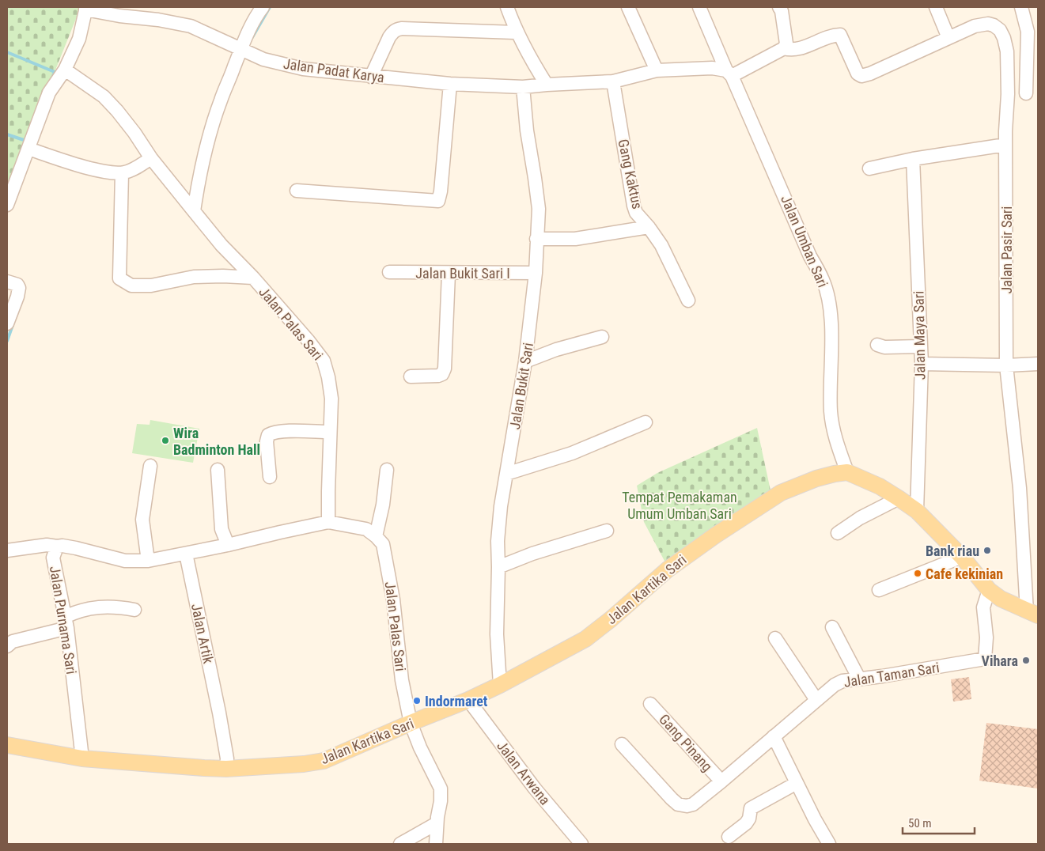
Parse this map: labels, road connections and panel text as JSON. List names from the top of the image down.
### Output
{
  "streets": {
    "main road": ["Jalan Kartika Sari"],
    "street": [
      "Jalan Padat Karya",
      "Gang Kaktus",
      "Jalan Umban Sari",
      "Jalan Pasir Sari",
      "Jalan Bukit Sari I",
      "Jalan Palas Sari",
      "Jalan Maya Sari",
      "Jalan Bukit Sari",
      "Jalan Purnama Sari",
      "Jalan Artik",
      "Jalan Taman Sari",
      "Gang Pinang",
      "Jalan Arwana"
    ]
  },
  "crossings": [
    ["Jalan Padat Karya", "Jalan Bukit Sari"],
    ["Jalan Umban Sari", "Jalan Kartika Sari"],
    ["Jalan Bukit Sari I", "Jalan Bukit Sari"],
    ["Jalan Palas Sari", "Jalan Kartika Sari"],
    ["Jalan Palas Sari", "Jalan Purnama Sari"],
    ["Jalan Bukit Sari", "Jalan Kartika Sari"],
    ["Jalan Kartika Sari", "Jalan Purnama Sari"],
    ["Jalan Kartika Sari", "Jalan Artik"],
    ["Jalan Kartika Sari", "Jalan Arwana"],
    ["Jalan Purnama Sari", "Jalan Artik"],
    ["Jalan Taman Sari", "Gang Pinang"]
  ],
  "parks": ["Tempat Pemakaman Umum Umban Sari"],
  "places": [
    "Wira Badminton Hall",
    "Bank riau",
    "Cafe kekinian",
    "Vihara",
    "Indormaret"
  ],
  "scale_bar": "50 m"
}
